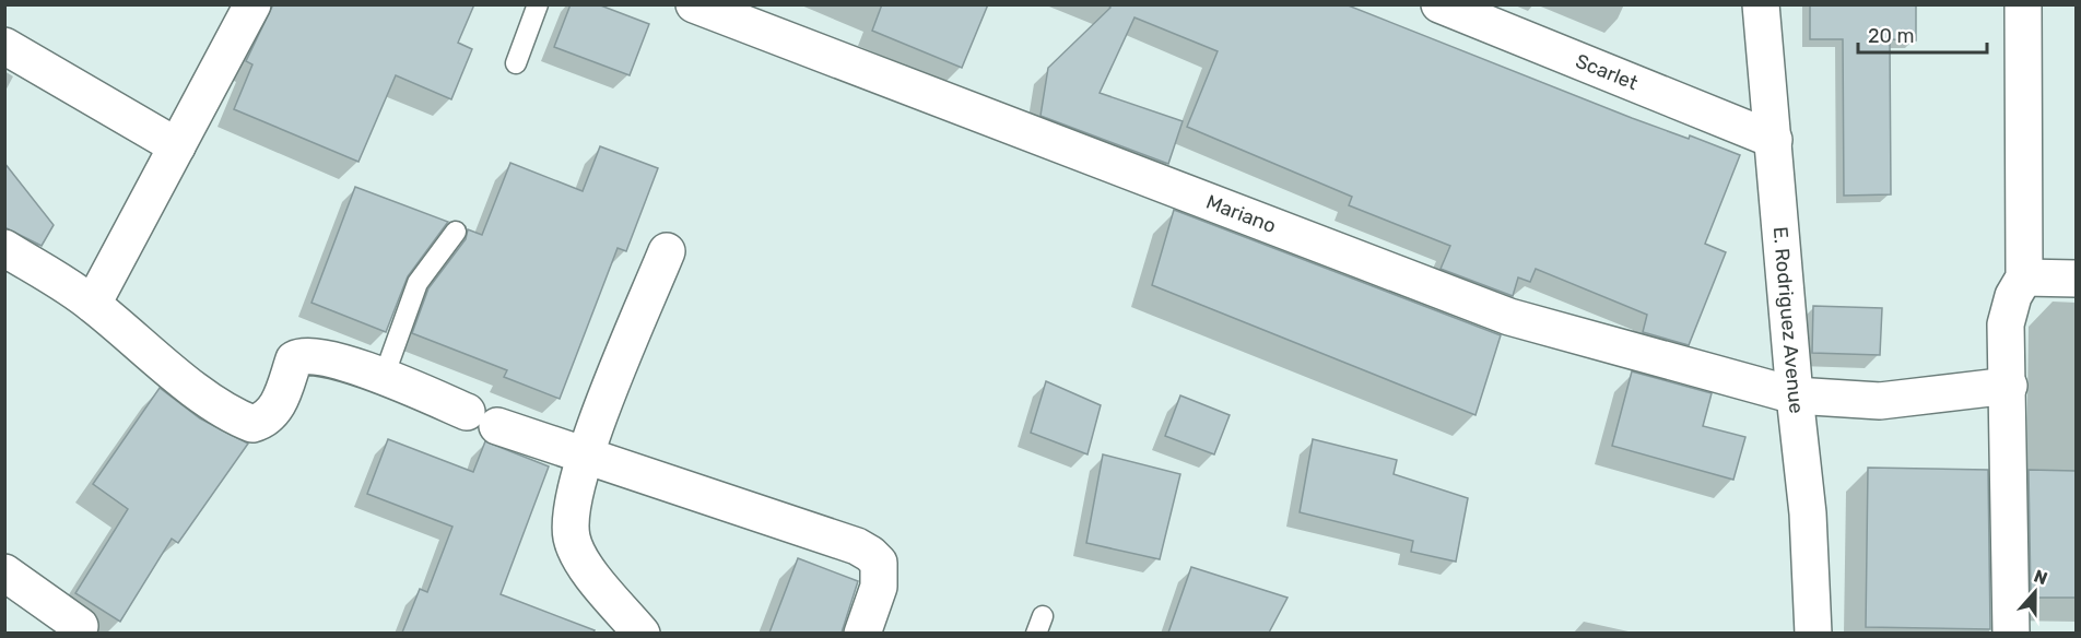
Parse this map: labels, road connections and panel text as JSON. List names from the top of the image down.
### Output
{
  "streets": {
    "street": ["Scarlet", "Mariano", "E. Rodriguez Avenue"]
  },
  "crossings": [
    ["Scarlet", "E. Rodriguez Avenue"],
    ["Mariano", "E. Rodriguez Avenue"]
  ],
  "scale_bar": "20 m",
  "north": "top"
}
